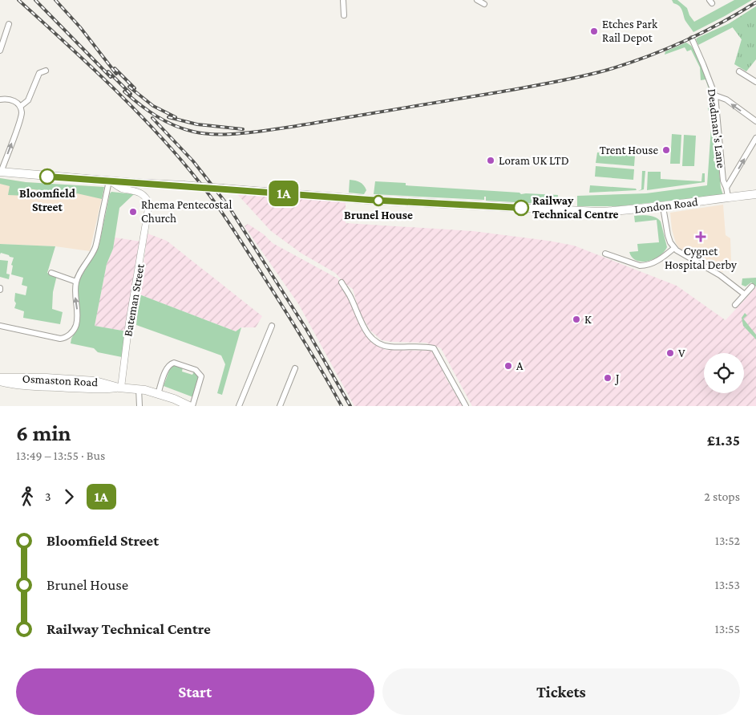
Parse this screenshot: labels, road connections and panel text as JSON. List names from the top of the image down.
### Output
{
  "streets": {
    "main road": ["London Road", "Osmaston Road"],
    "street": ["Deadman's Lane", "Bateman Street"]
  },
  "crossings": [
    ["Deadman's Lane", "London Road"],
    ["London Road", "Bateman Street"],
    ["Bateman Street", "Osmaston Road"]
  ],
  "places": {
    "other": [
      "Etches Park Rail Depot",
      "Trent House",
      "Loram UK LTD",
      "Bloomfield Street",
      "Brunel House",
      "Railway Technical Centre",
      "Rhema Pentecostal Church",
      "K",
      "V",
      "A",
      "J"
    ],
    "health": ["Cygnet Hospital Derby"]
  },
  "lines": ["bus line 1A"],
  "page": {
    "on_map": "1A",
    "heading": ["6 min", "13:49 – 13:55 · Bus", "£1.35"],
    "legs": ["3", "1A", "2 stops"],
    "list": [
      {
        "name": "Bloomfield Street",
        "value": "13:52"
      },
      {
        "name": "Brunel House",
        "value": "13:53"
      },
      {
        "name": "Railway Technical Centre",
        "value": "13:55"
      }
    ],
    "buttons": ["Start", "Tickets"]
  }
}
